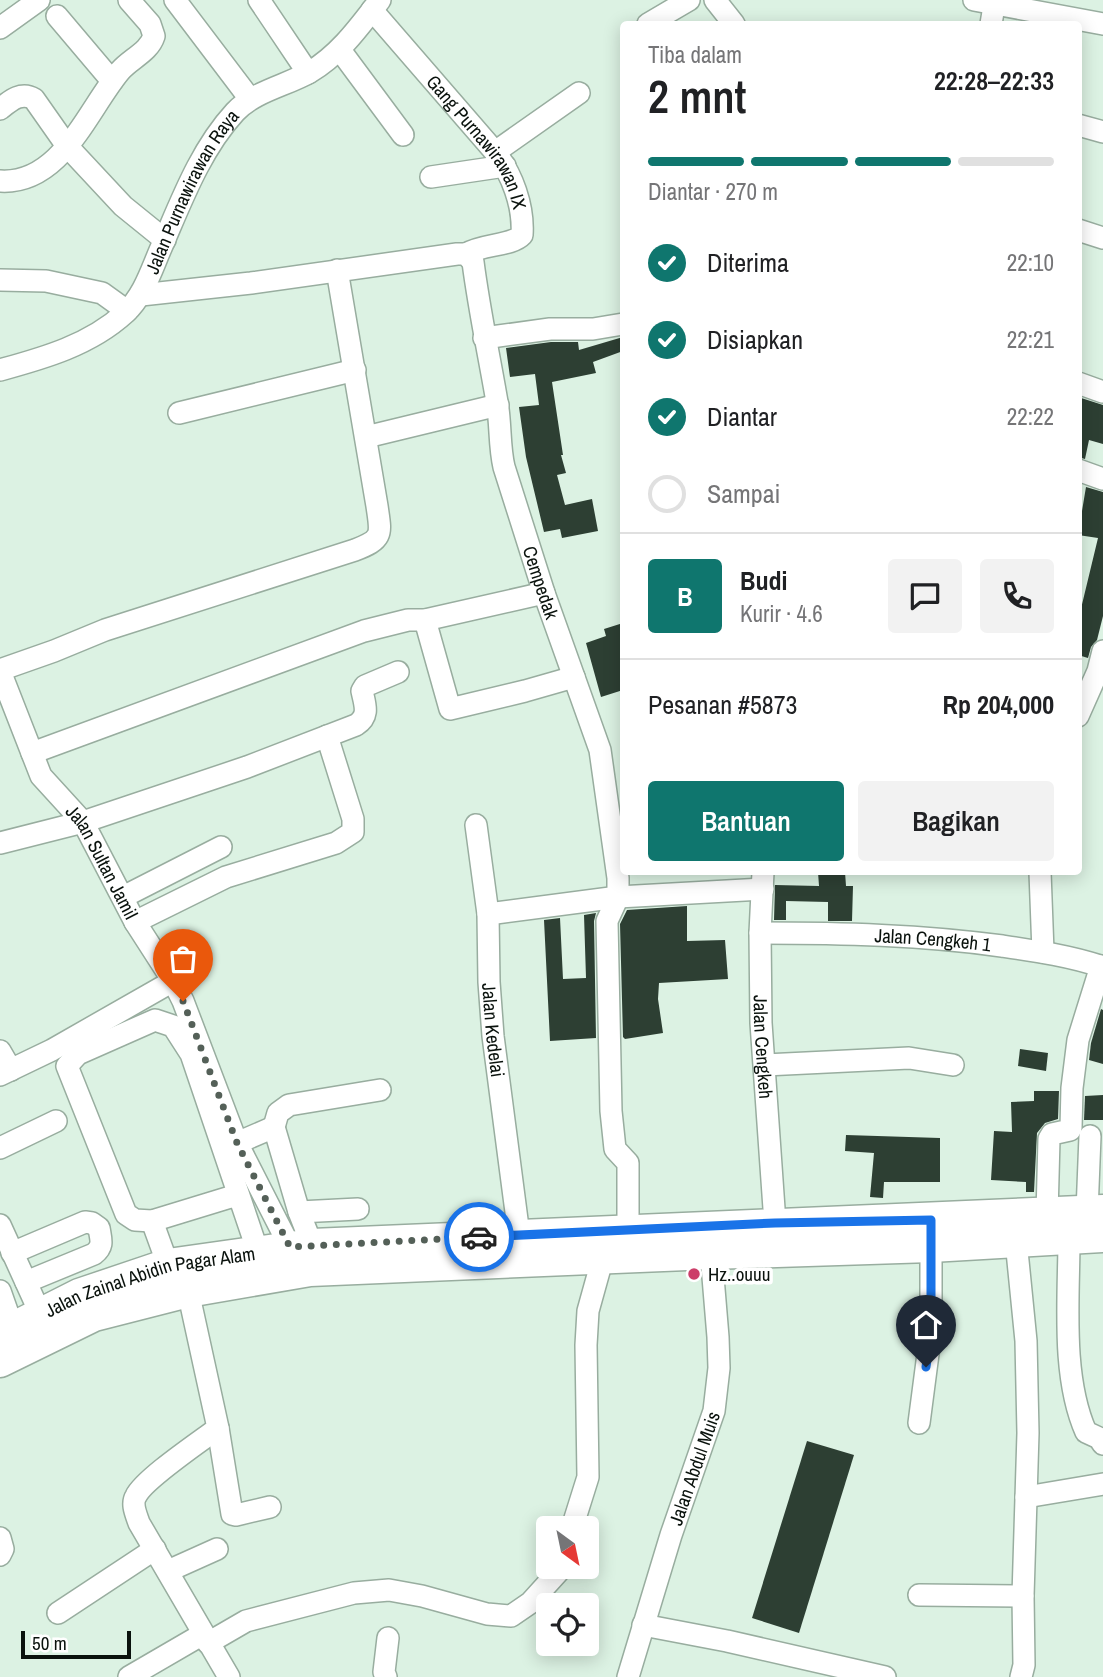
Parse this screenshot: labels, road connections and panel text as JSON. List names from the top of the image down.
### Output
{
  "streets": {
    "highway": ["Jalan Zainal Abidin Pagar Alam"],
    "street": [
      "Gang Purnawirawan IX",
      "Jalan Purnawirawan Raya",
      "Cempedak",
      "Jalan Sultan Jamil",
      "Jalan Cengkeh 1",
      "Jalan Kedelai",
      "Jalan Cengkeh",
      "Jalan Abdul Muis"
    ]
  },
  "crossings": [
    ["Gang Purnawirawan IX", "Jalan Purnawirawan Raya"],
    ["Gang Purnawirawan IX", "Cempedak"],
    ["Cempedak", "Jalan Zainal Abidin Pagar Alam"],
    ["Jalan Sultan Jamil", "Jalan Zainal Abidin Pagar Alam"],
    ["Jalan Cengkeh 1", "Jalan Cengkeh"],
    ["Jalan Kedelai", "Jalan Zainal Abidin Pagar Alam"],
    ["Jalan Cengkeh", "Jalan Zainal Abidin Pagar Alam"],
    ["Jalan Zainal Abidin Pagar Alam", "Jalan Abdul Muis"]
  ],
  "places": ["Hz..ouuu"],
  "scale_bar": "50 m",
  "north": "bottom right",
  "page": {
    "heading": ["2 mnt", "Tiba dalam", "22:28–22:33"],
    "panel": [
      "Budi",
      "Kurir · 4.6",
      "Pesanan #5873",
      "Rp 204,000"
    ],
    "bar": "Diantar · 270 m",
    "list": [
      ["Diterima", "22:10"],
      ["Disiapkan", "22:21"],
      ["Diantar", "22:22"],
      "Sampai"
    ],
    "round": "B",
    "buttons": ["Bantuan", "Bagikan"],
    "scale": "50 m"
  }
}
